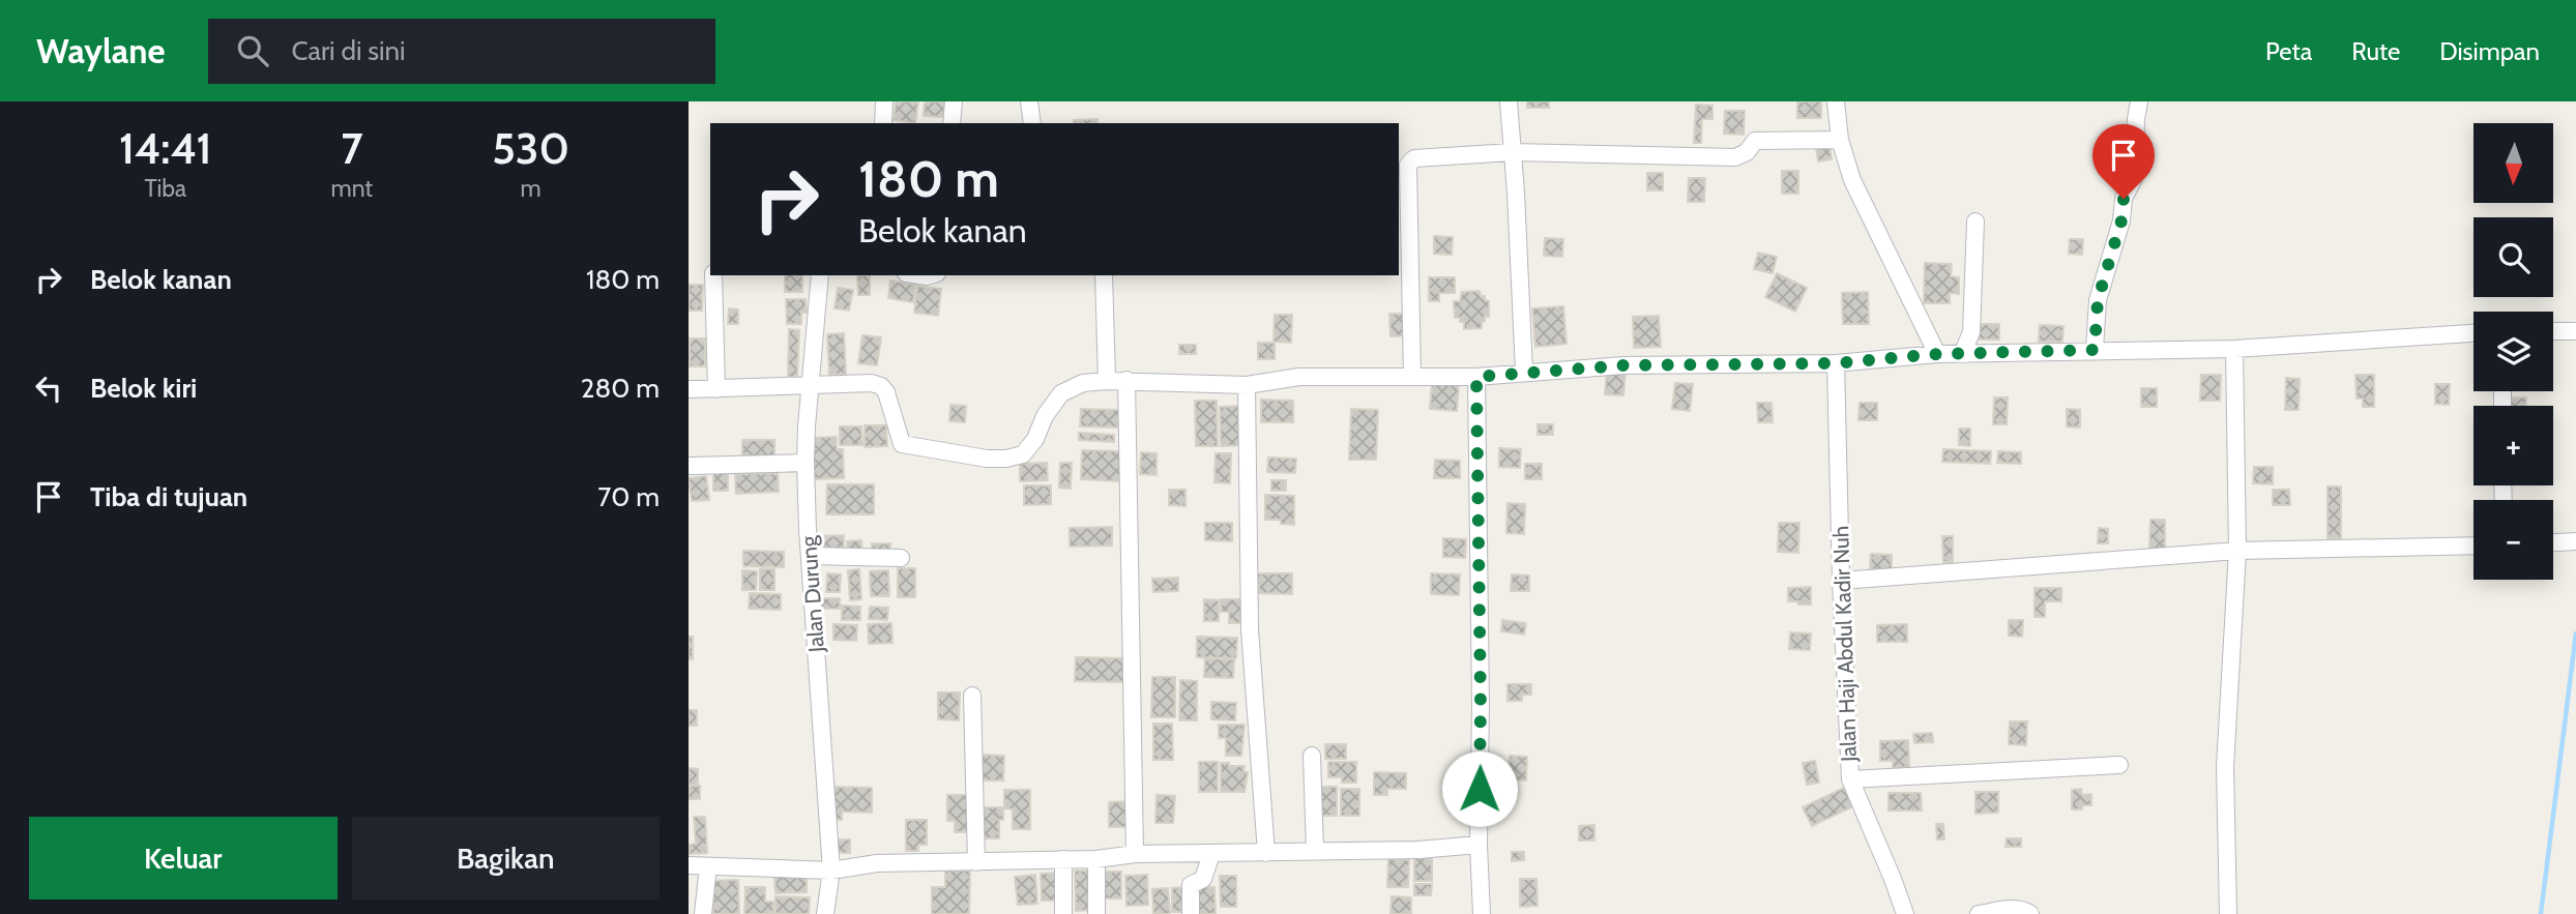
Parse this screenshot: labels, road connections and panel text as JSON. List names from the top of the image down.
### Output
{
  "streets": {
    "street": ["Jalan Durung", "Jalan Haji Abdul Kadir Nuh"]
  },
  "north": "bottom",
  "page": {
    "header": "Waylane",
    "search": "Cari di sini",
    "nav": ["Peta", "Rute", "Disimpan"],
    "eta": [
      "14:41",
      "Tiba",
      "7",
      "mnt",
      "530",
      "m"
    ],
    "map_buttons": ["+", "−"],
    "turn": ["180 m", "Belok kanan"],
    "list": [
      {
        "name": "Belok kanan",
        "value": "180 m"
      },
      {
        "name": "Belok kiri",
        "value": "280 m"
      },
      {
        "name": "Tiba di tujuan",
        "value": "70 m"
      }
    ],
    "buttons": ["Keluar", "Bagikan"]
  }
}
